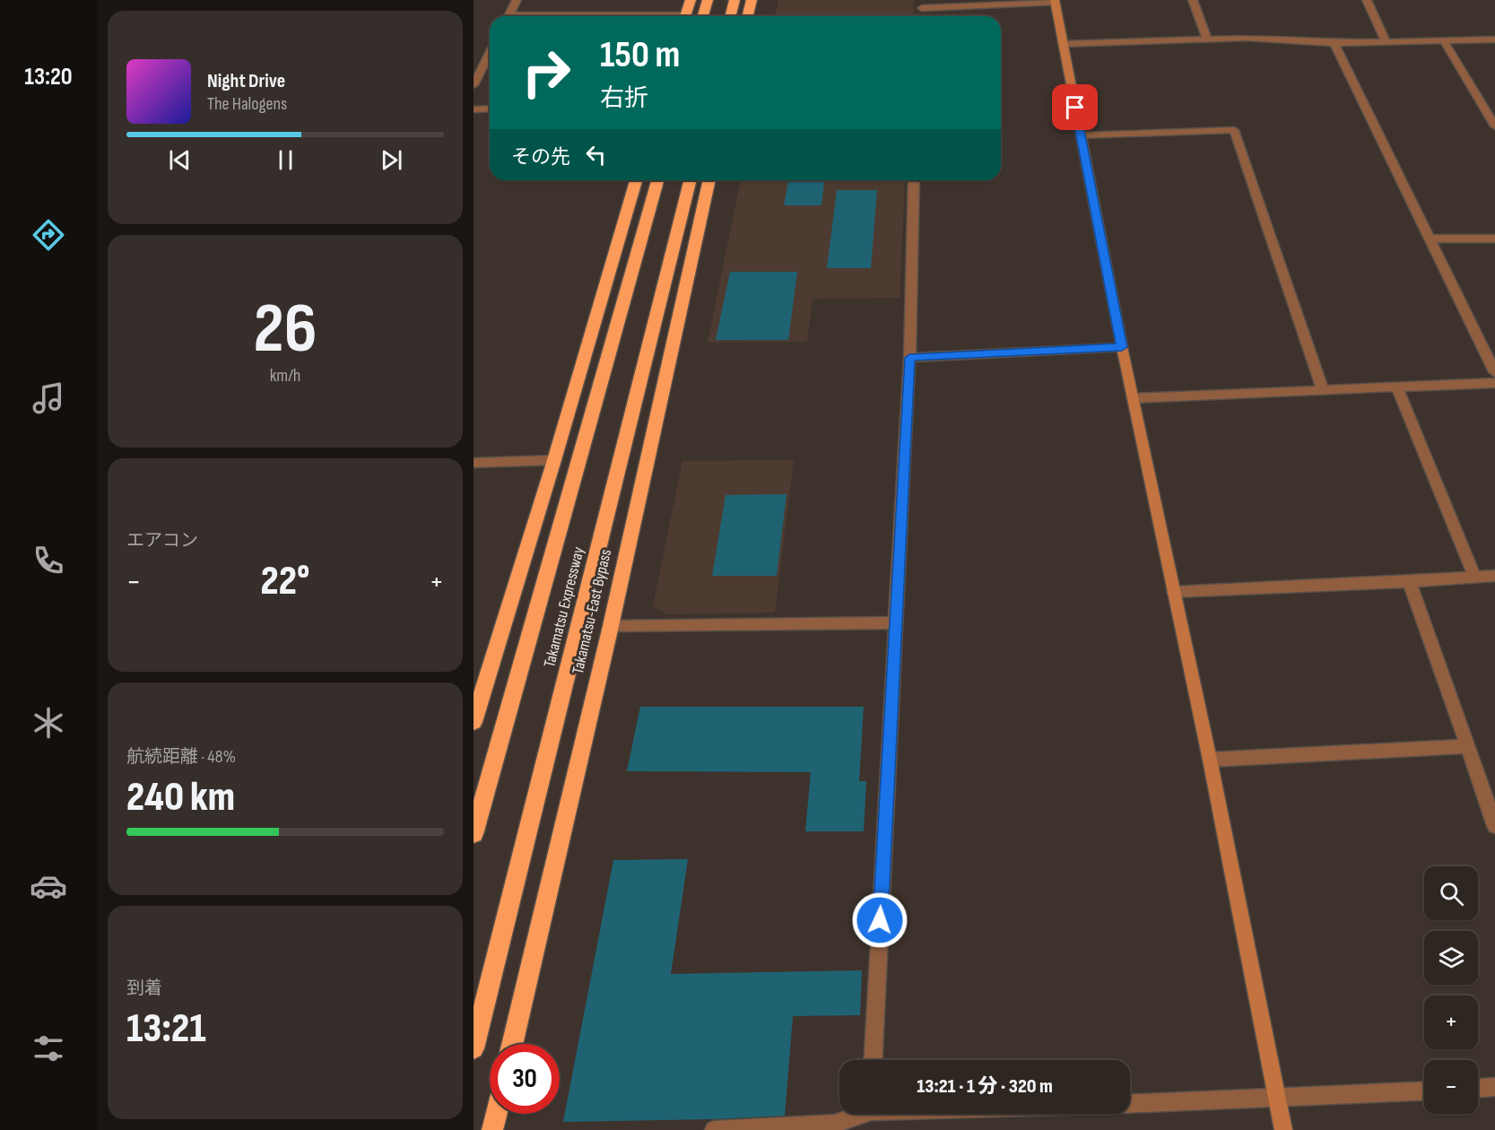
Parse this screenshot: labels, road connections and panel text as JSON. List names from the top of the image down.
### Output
{
  "streets": {
    "highway": ["Takamatsu Expressway", "Takamatsu-East Bypass"]
  },
  "page": {
    "tabs": "13:20",
    "turn": ["150 m", "右折"],
    "song": ["Night Drive", "The Halogens"],
    "then": "その先",
    "tile": [
      ["26", "km/h"],
      "エアコン",
      ["航続距離 · 48%", "240 km"],
      ["到着", "13:21"]
    ],
    "heat": ["−", "22°", "+"],
    "map_buttons": ["+", "−"],
    "limit": "30",
    "trip": "13:21 · 1 分 · 320 m"
  }
}
